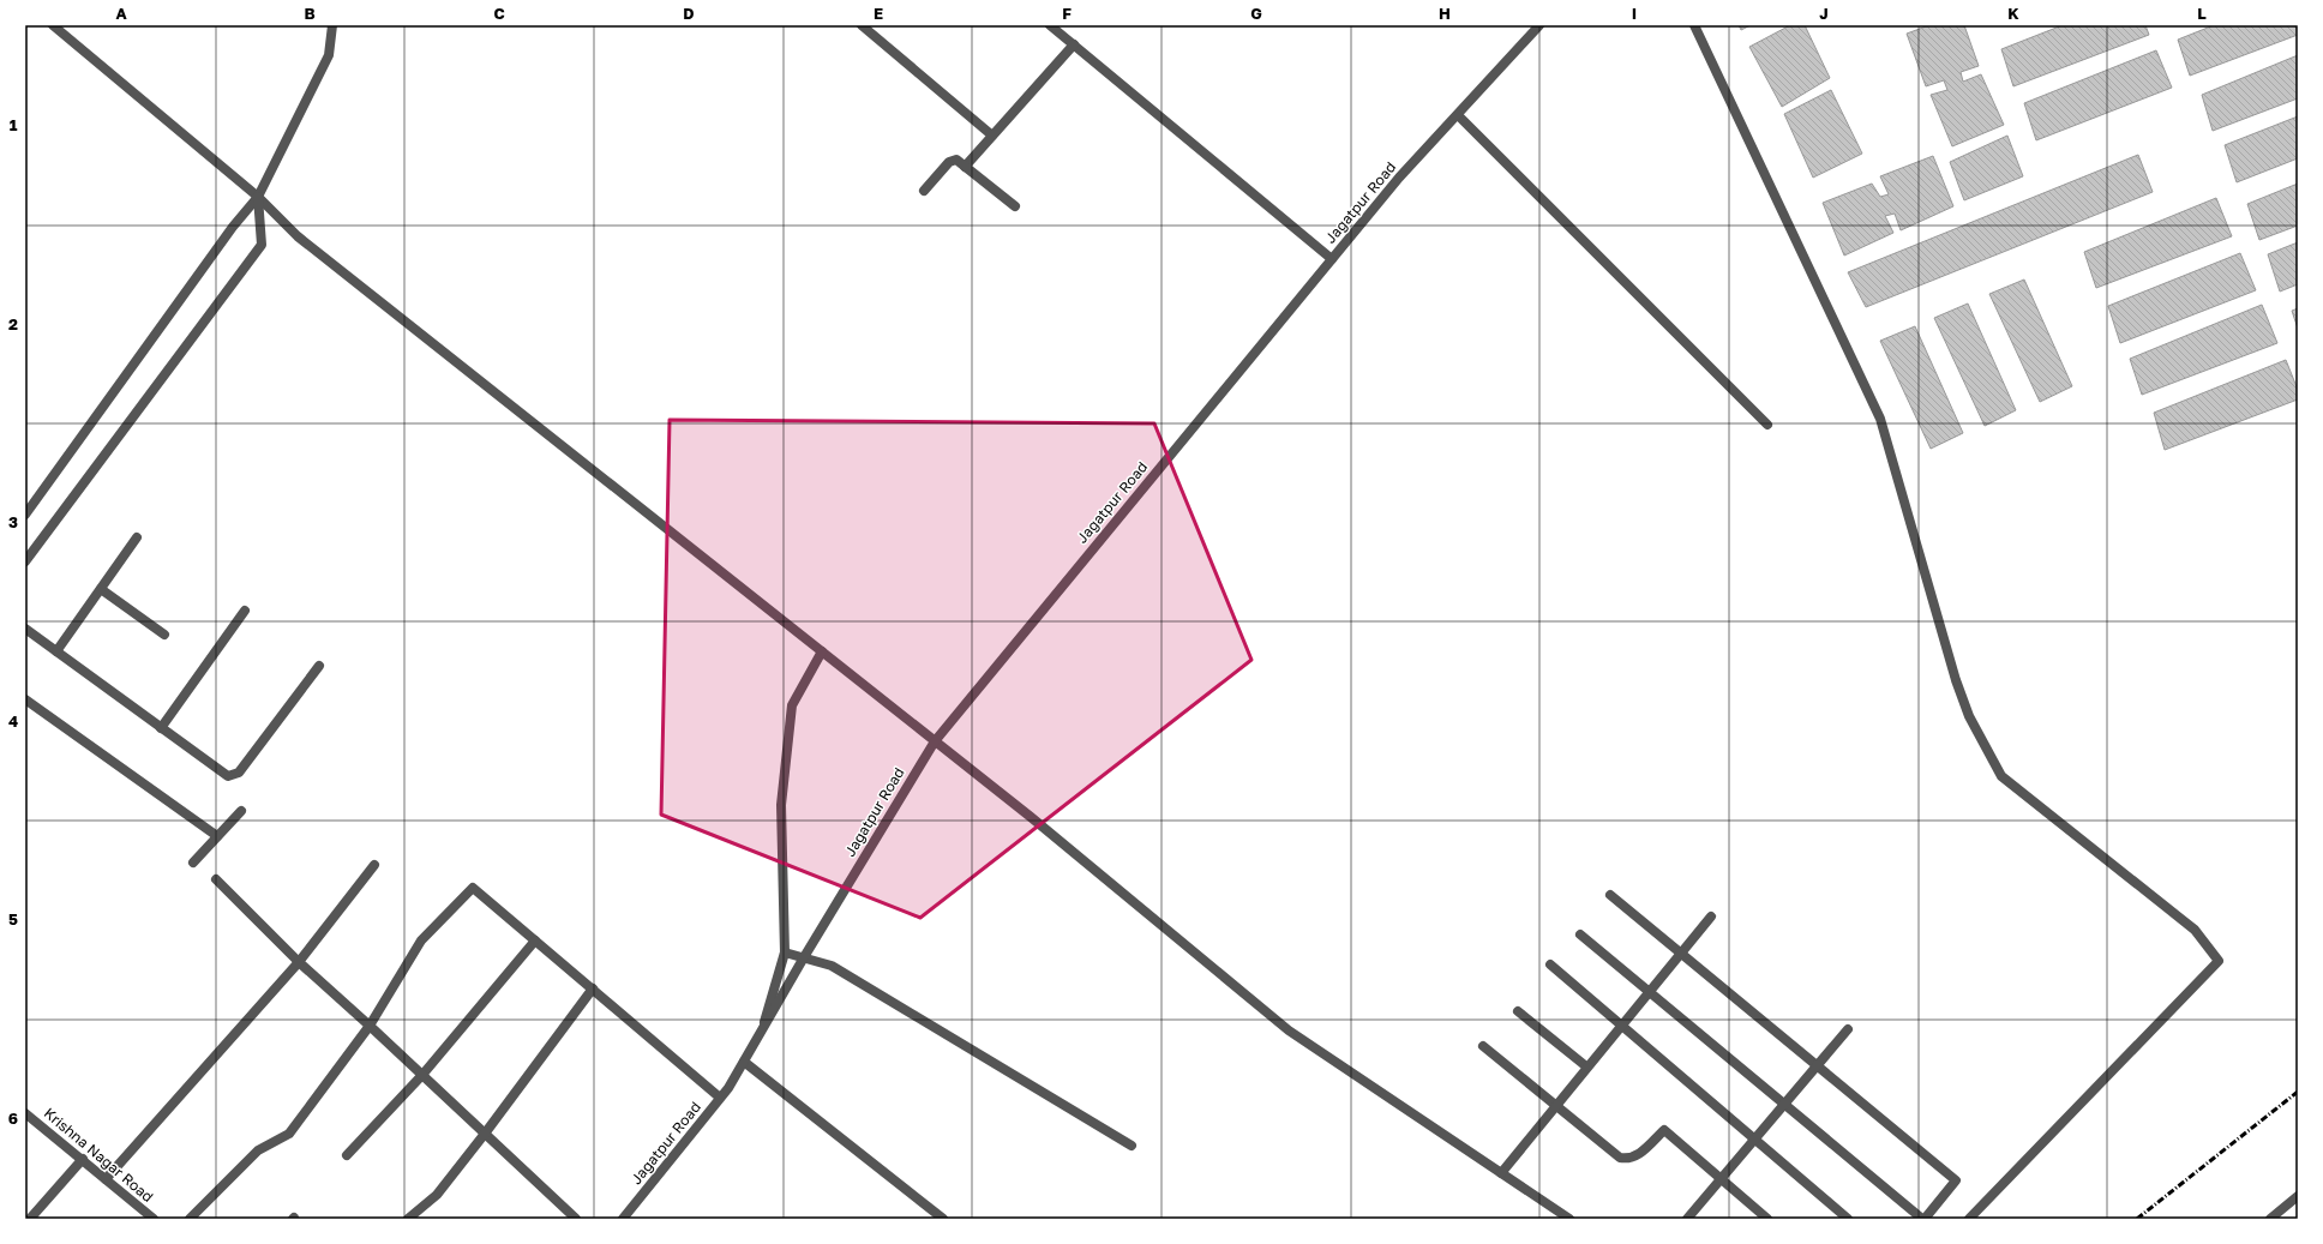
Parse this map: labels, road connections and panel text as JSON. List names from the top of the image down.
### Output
{
  "streets": {
    "street": ["Jagatpur Road", "Krishna Nagar Road"]
  },
  "grid": {
    "columns": [
      "A",
      "B",
      "C",
      "D",
      "E",
      "F",
      "G",
      "H",
      "I",
      "J",
      "K",
      "L"
    ],
    "rows": [
      "1",
      "2",
      "3",
      "4",
      "5",
      "6"
    ]
  }
}
